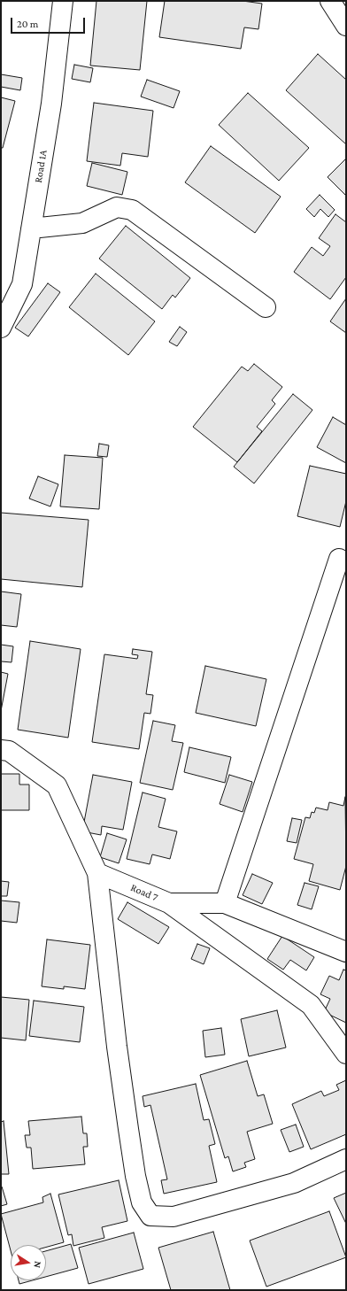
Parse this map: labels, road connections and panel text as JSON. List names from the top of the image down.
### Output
{
  "streets": {
    "street": ["Road 1A", "Road 7"]
  },
  "scale_bar": "20 m",
  "north": "right"
}
